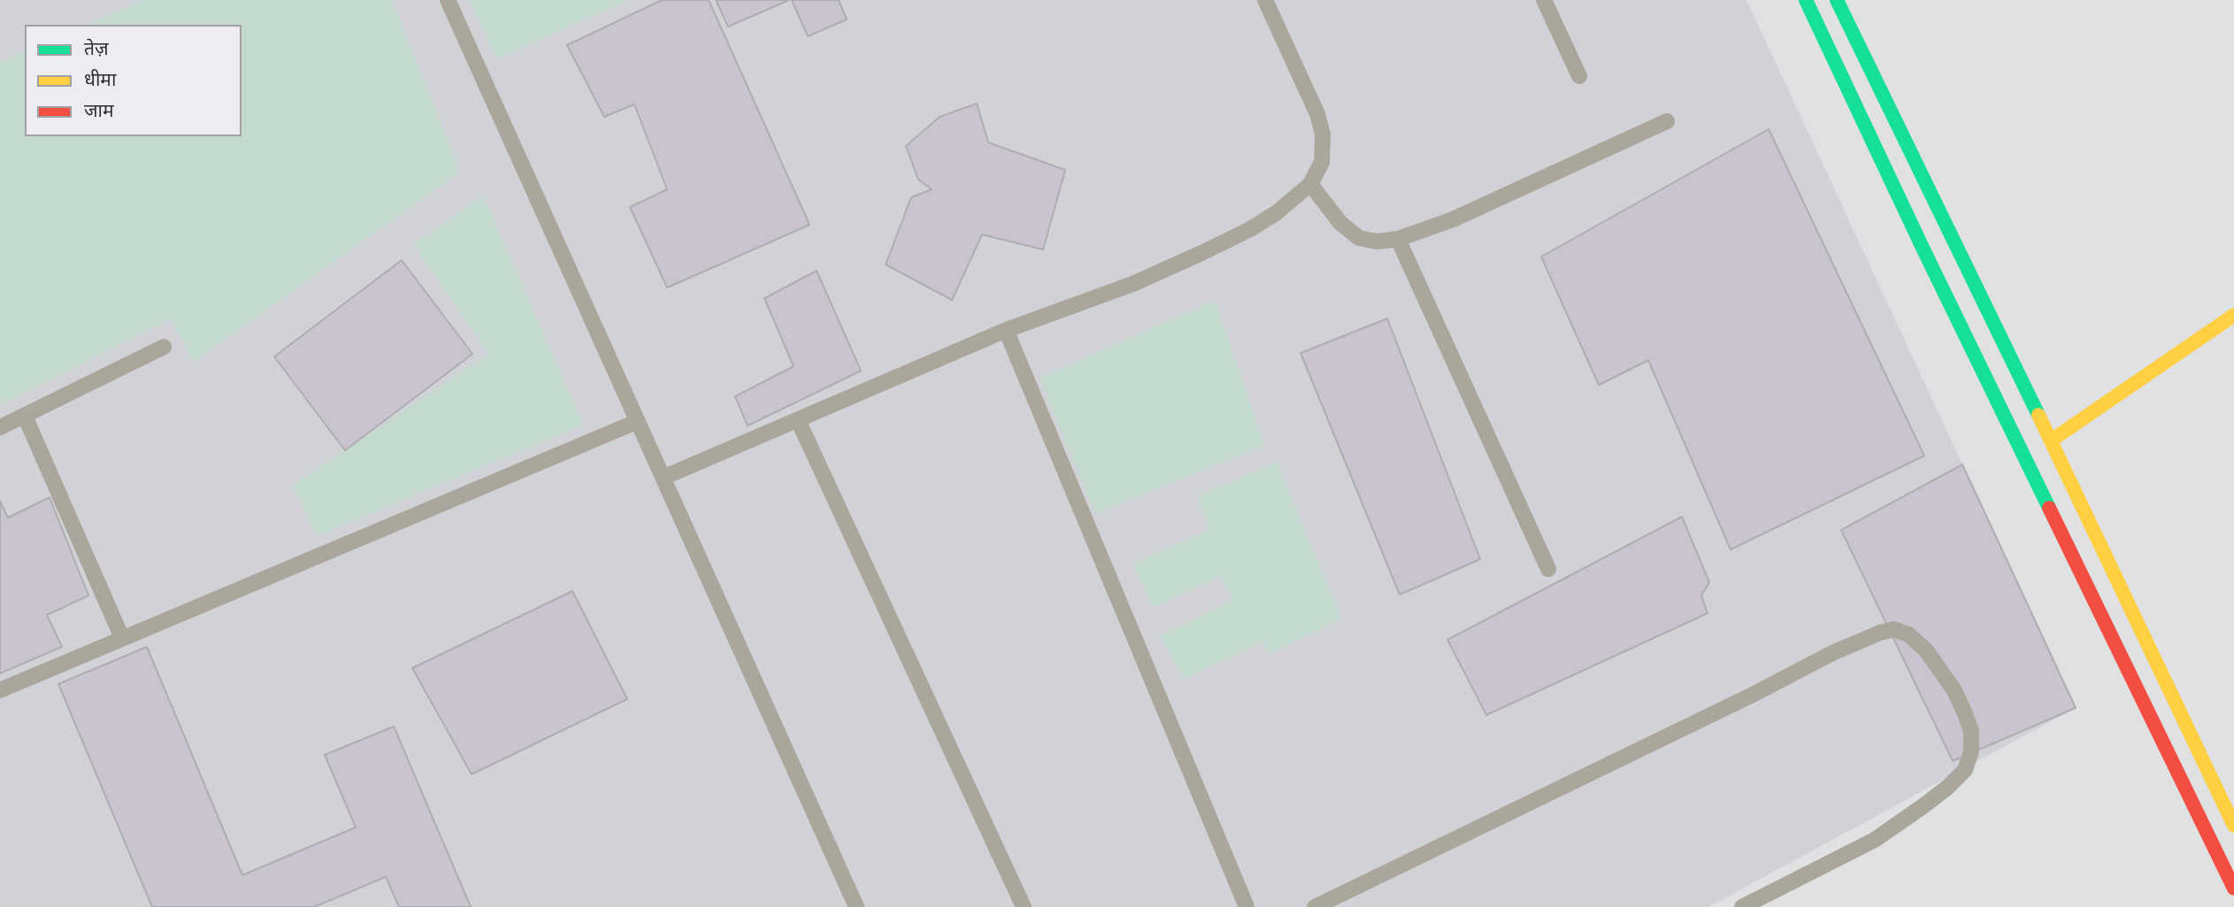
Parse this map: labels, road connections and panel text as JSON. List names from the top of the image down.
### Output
{
  "legend": ["तेज़", "धीमा", "जाम"]
}
